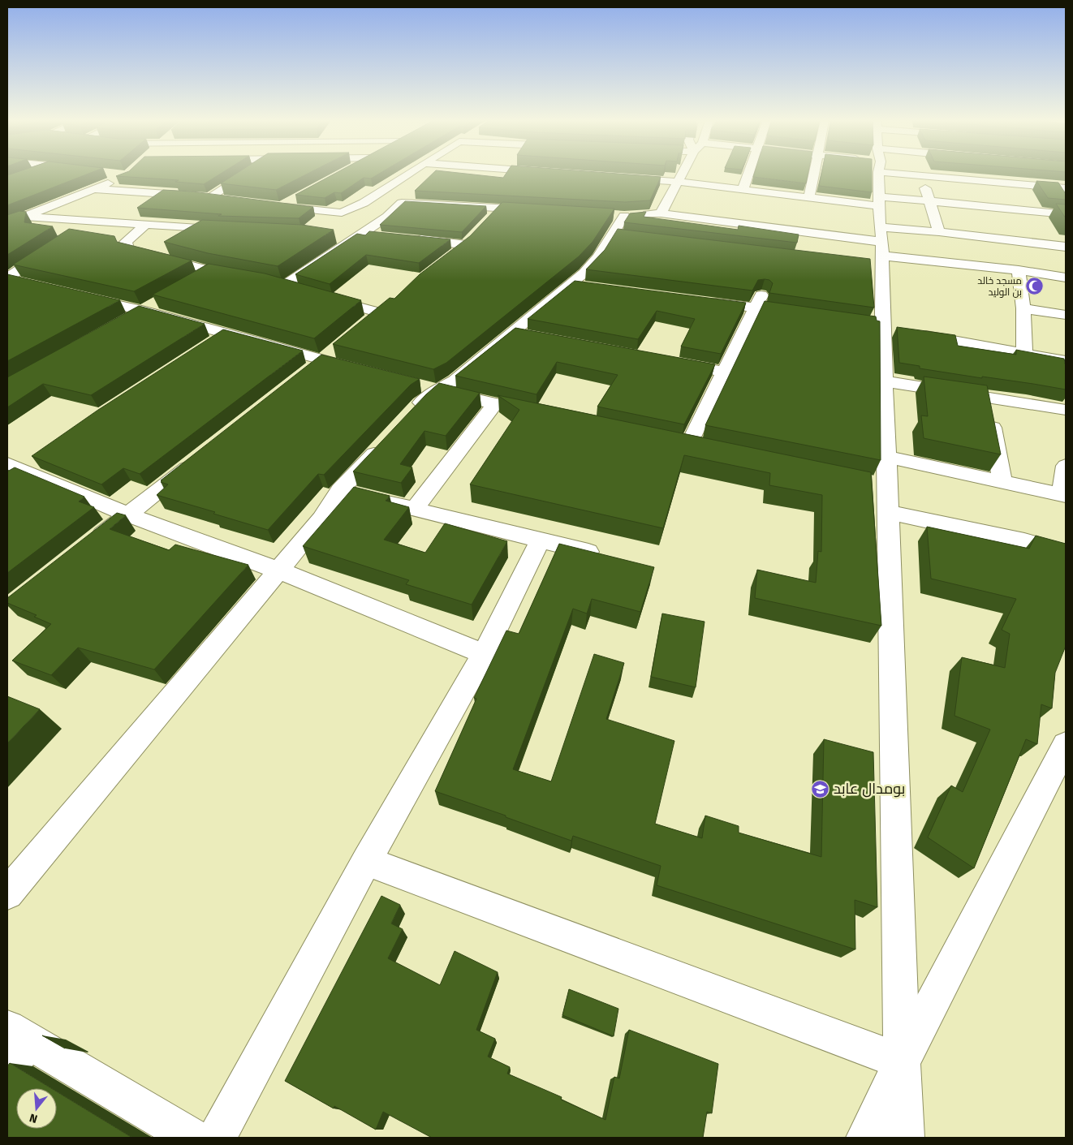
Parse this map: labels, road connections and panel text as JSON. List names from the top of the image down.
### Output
{
  "places": {
    "mosque": ["مسجد خالد بن الوليد"],
    "school or university": ["بومدال عابد"]
  },
  "north": "bottom"
}
